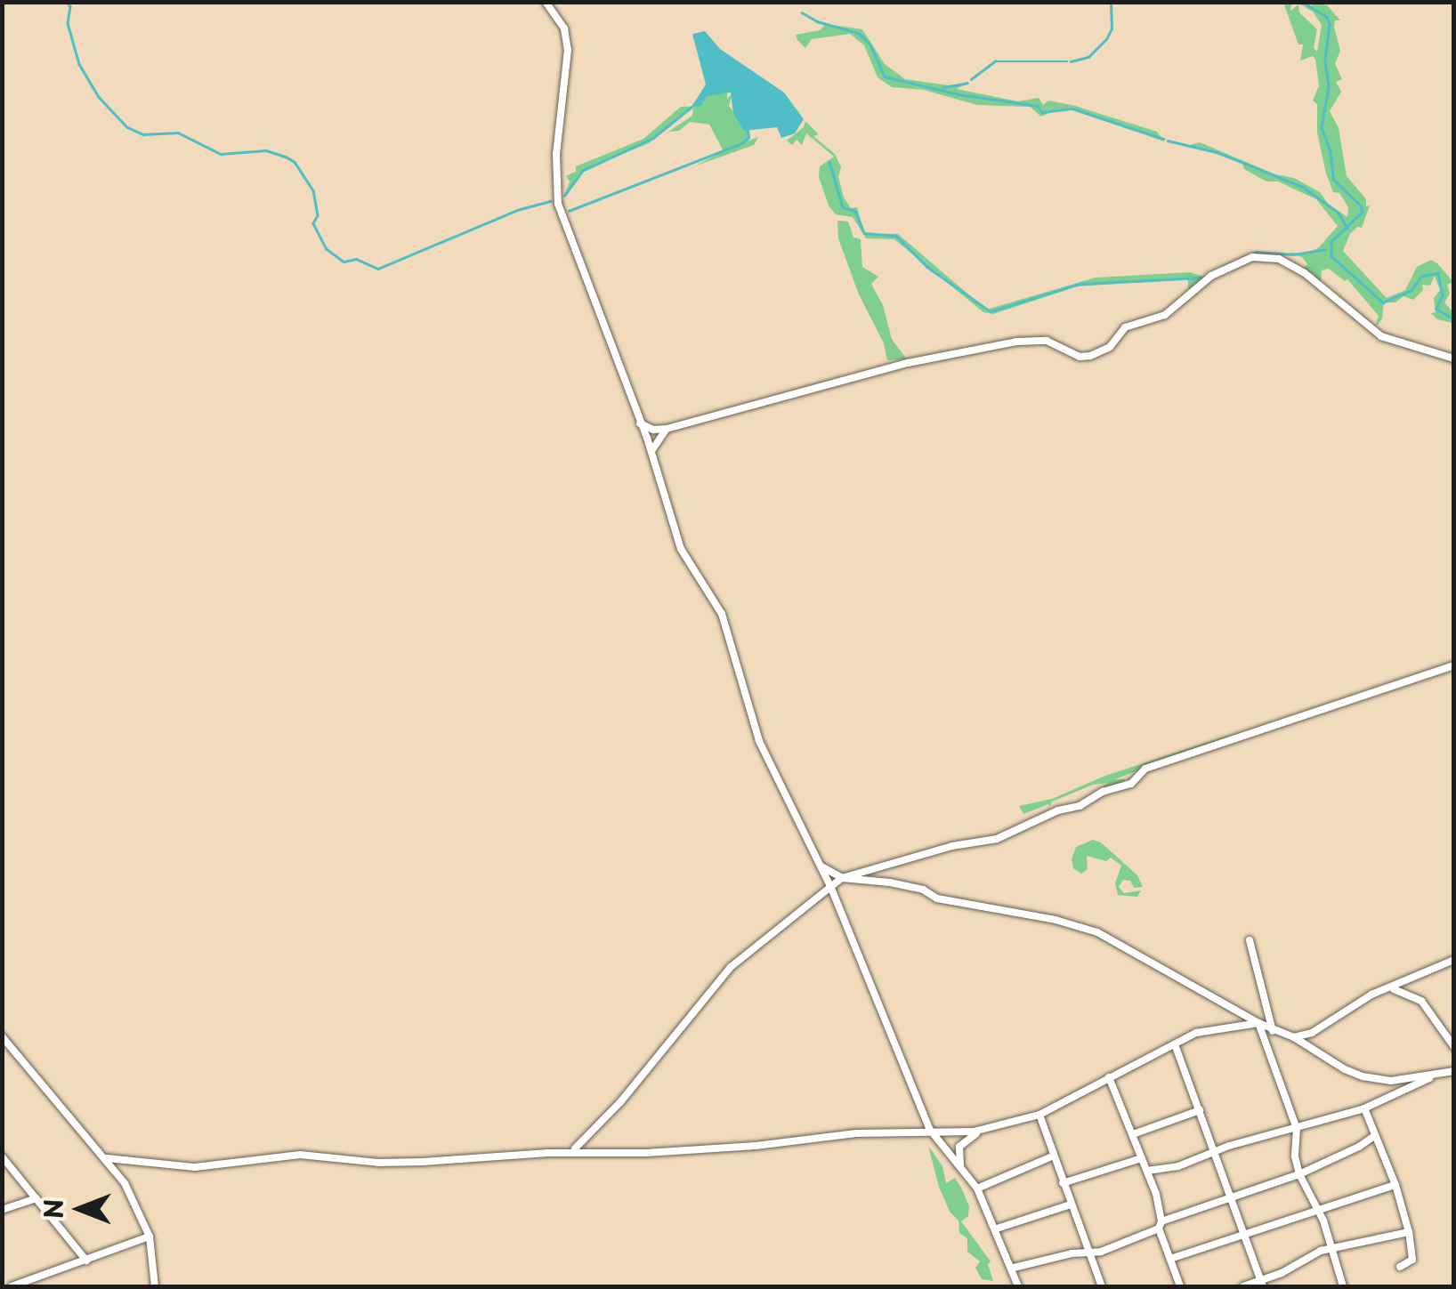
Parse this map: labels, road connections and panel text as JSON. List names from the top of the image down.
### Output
{
  "north": "left"
}
